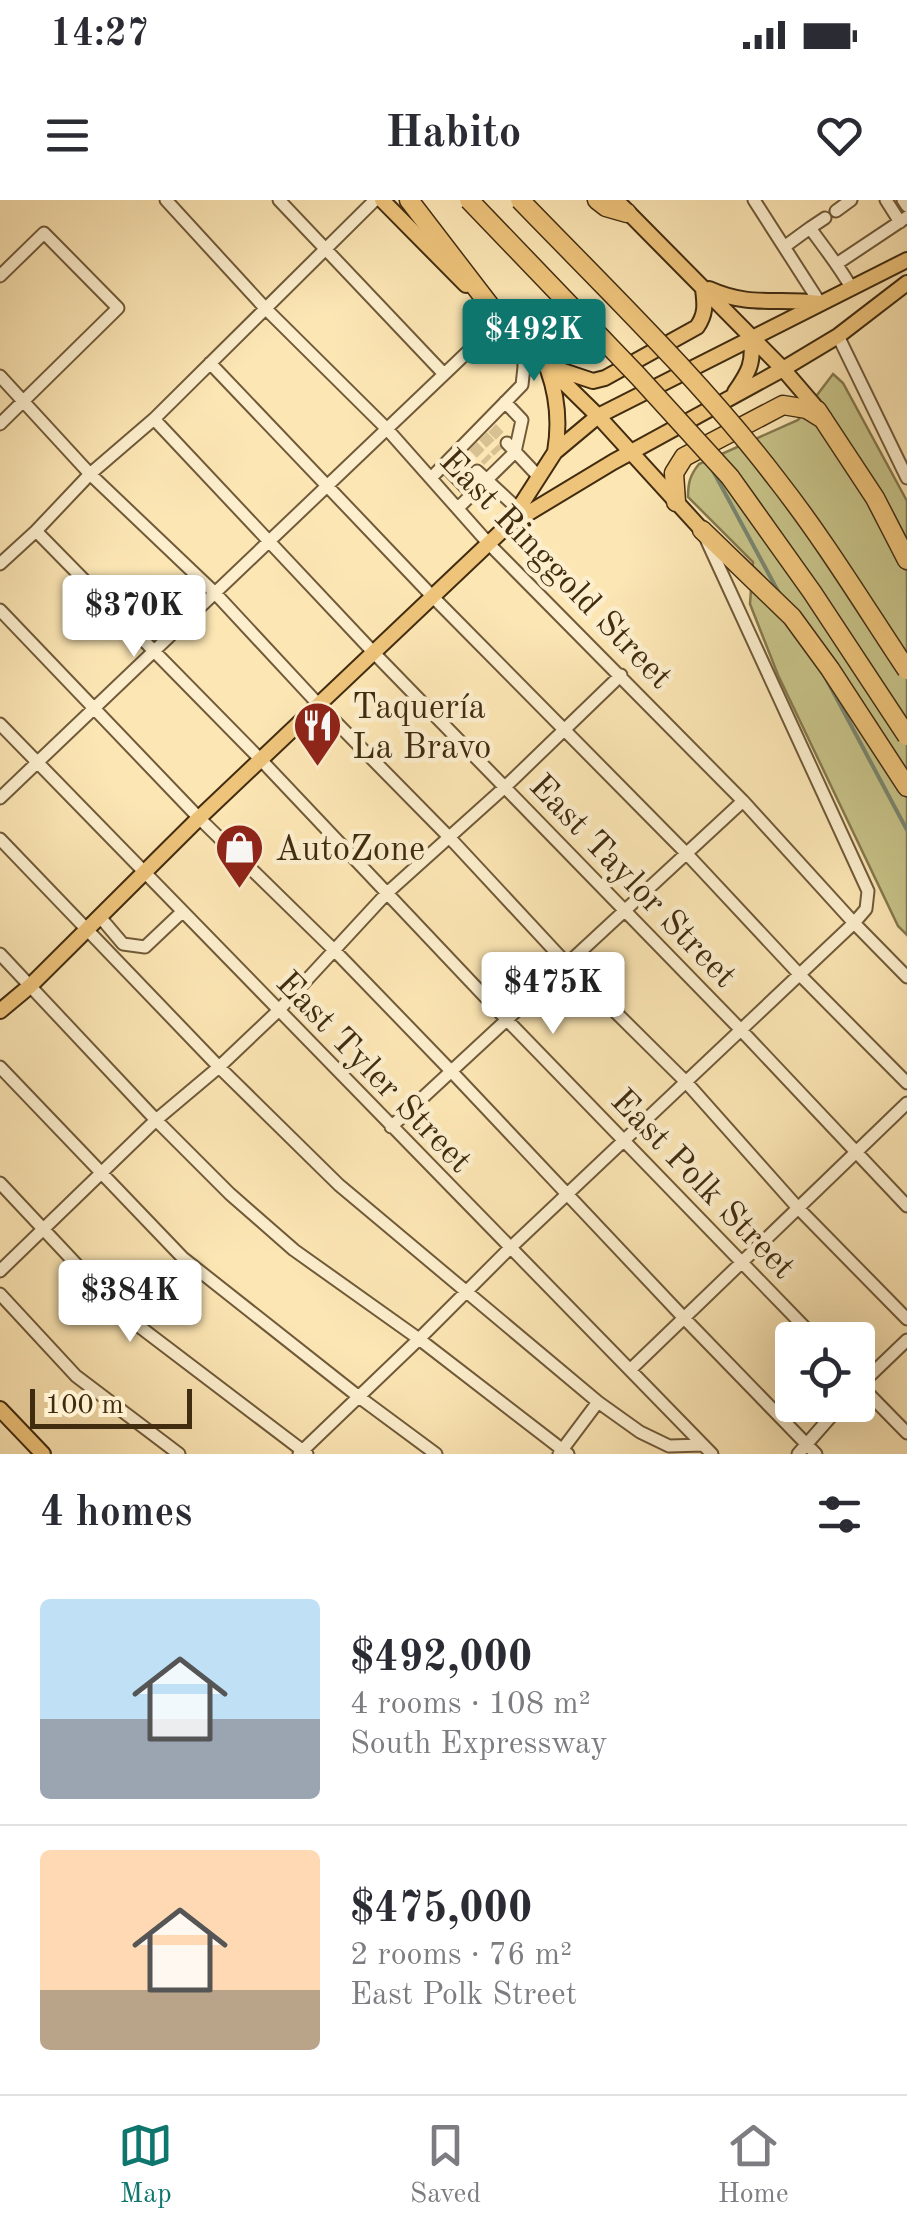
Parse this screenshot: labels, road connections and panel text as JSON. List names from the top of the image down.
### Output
{
  "streets": {
    "street": [
      "East Ringgold Street",
      "East Taylor Street",
      "East Tyler Street",
      "East Polk Street"
    ]
  },
  "places": {
    "restaurant": ["Taquería La Bravo"],
    "shop": ["AutoZone"]
  },
  "scale_bar": "100 m",
  "page": {
    "status": "14:27",
    "header": "Habito",
    "price": [
      "$492K",
      "$370K",
      "$475K",
      "$384K"
    ],
    "scale": "100 m",
    "heading": "4 homes",
    "list": [
      {
        "name": "$492,000",
        "note": "4 rooms · 108 m² · South Expressway"
      },
      {
        "name": "$475,000",
        "note": "2 rooms · 76 m² · East Polk Street"
      }
    ],
    "tabs": ["Map", "Saved", "Home"]
  }
}
